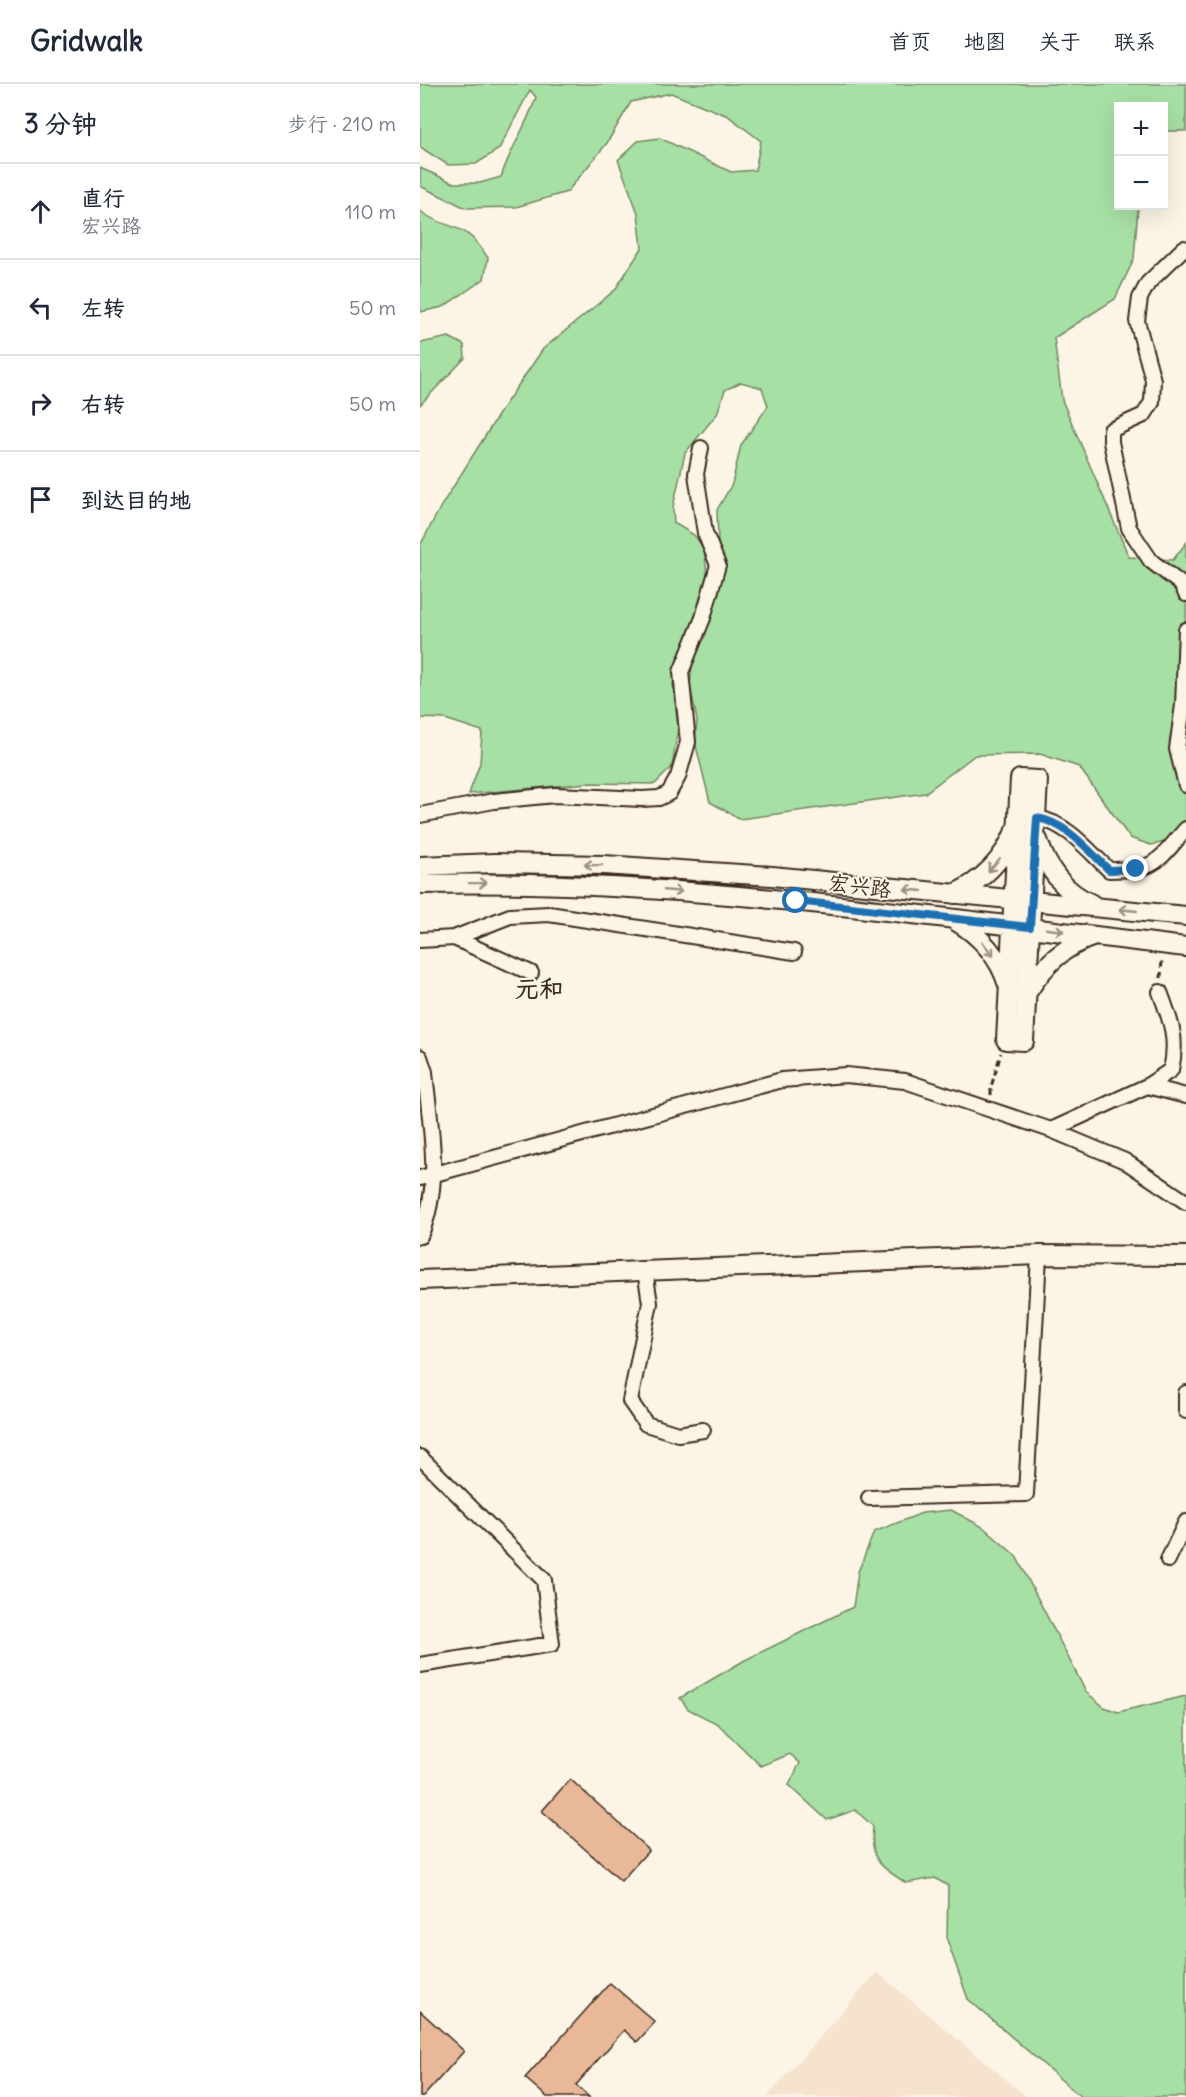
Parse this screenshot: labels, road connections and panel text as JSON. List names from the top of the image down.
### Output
{
  "streets": {
    "street": ["宏兴路"]
  },
  "districts": ["元和"],
  "page": {
    "header": "Gridwalk",
    "nav": [
      "首页",
      "地图",
      "关于",
      "联系"
    ],
    "heading": ["3 分钟", "步行 · 210 m"],
    "map_buttons": ["+", "−"],
    "list": [
      ["直行", "宏兴路", "110 m"],
      ["左转", "50 m"],
      ["右转", "50 m"],
      "到达目的地"
    ]
  }
}
